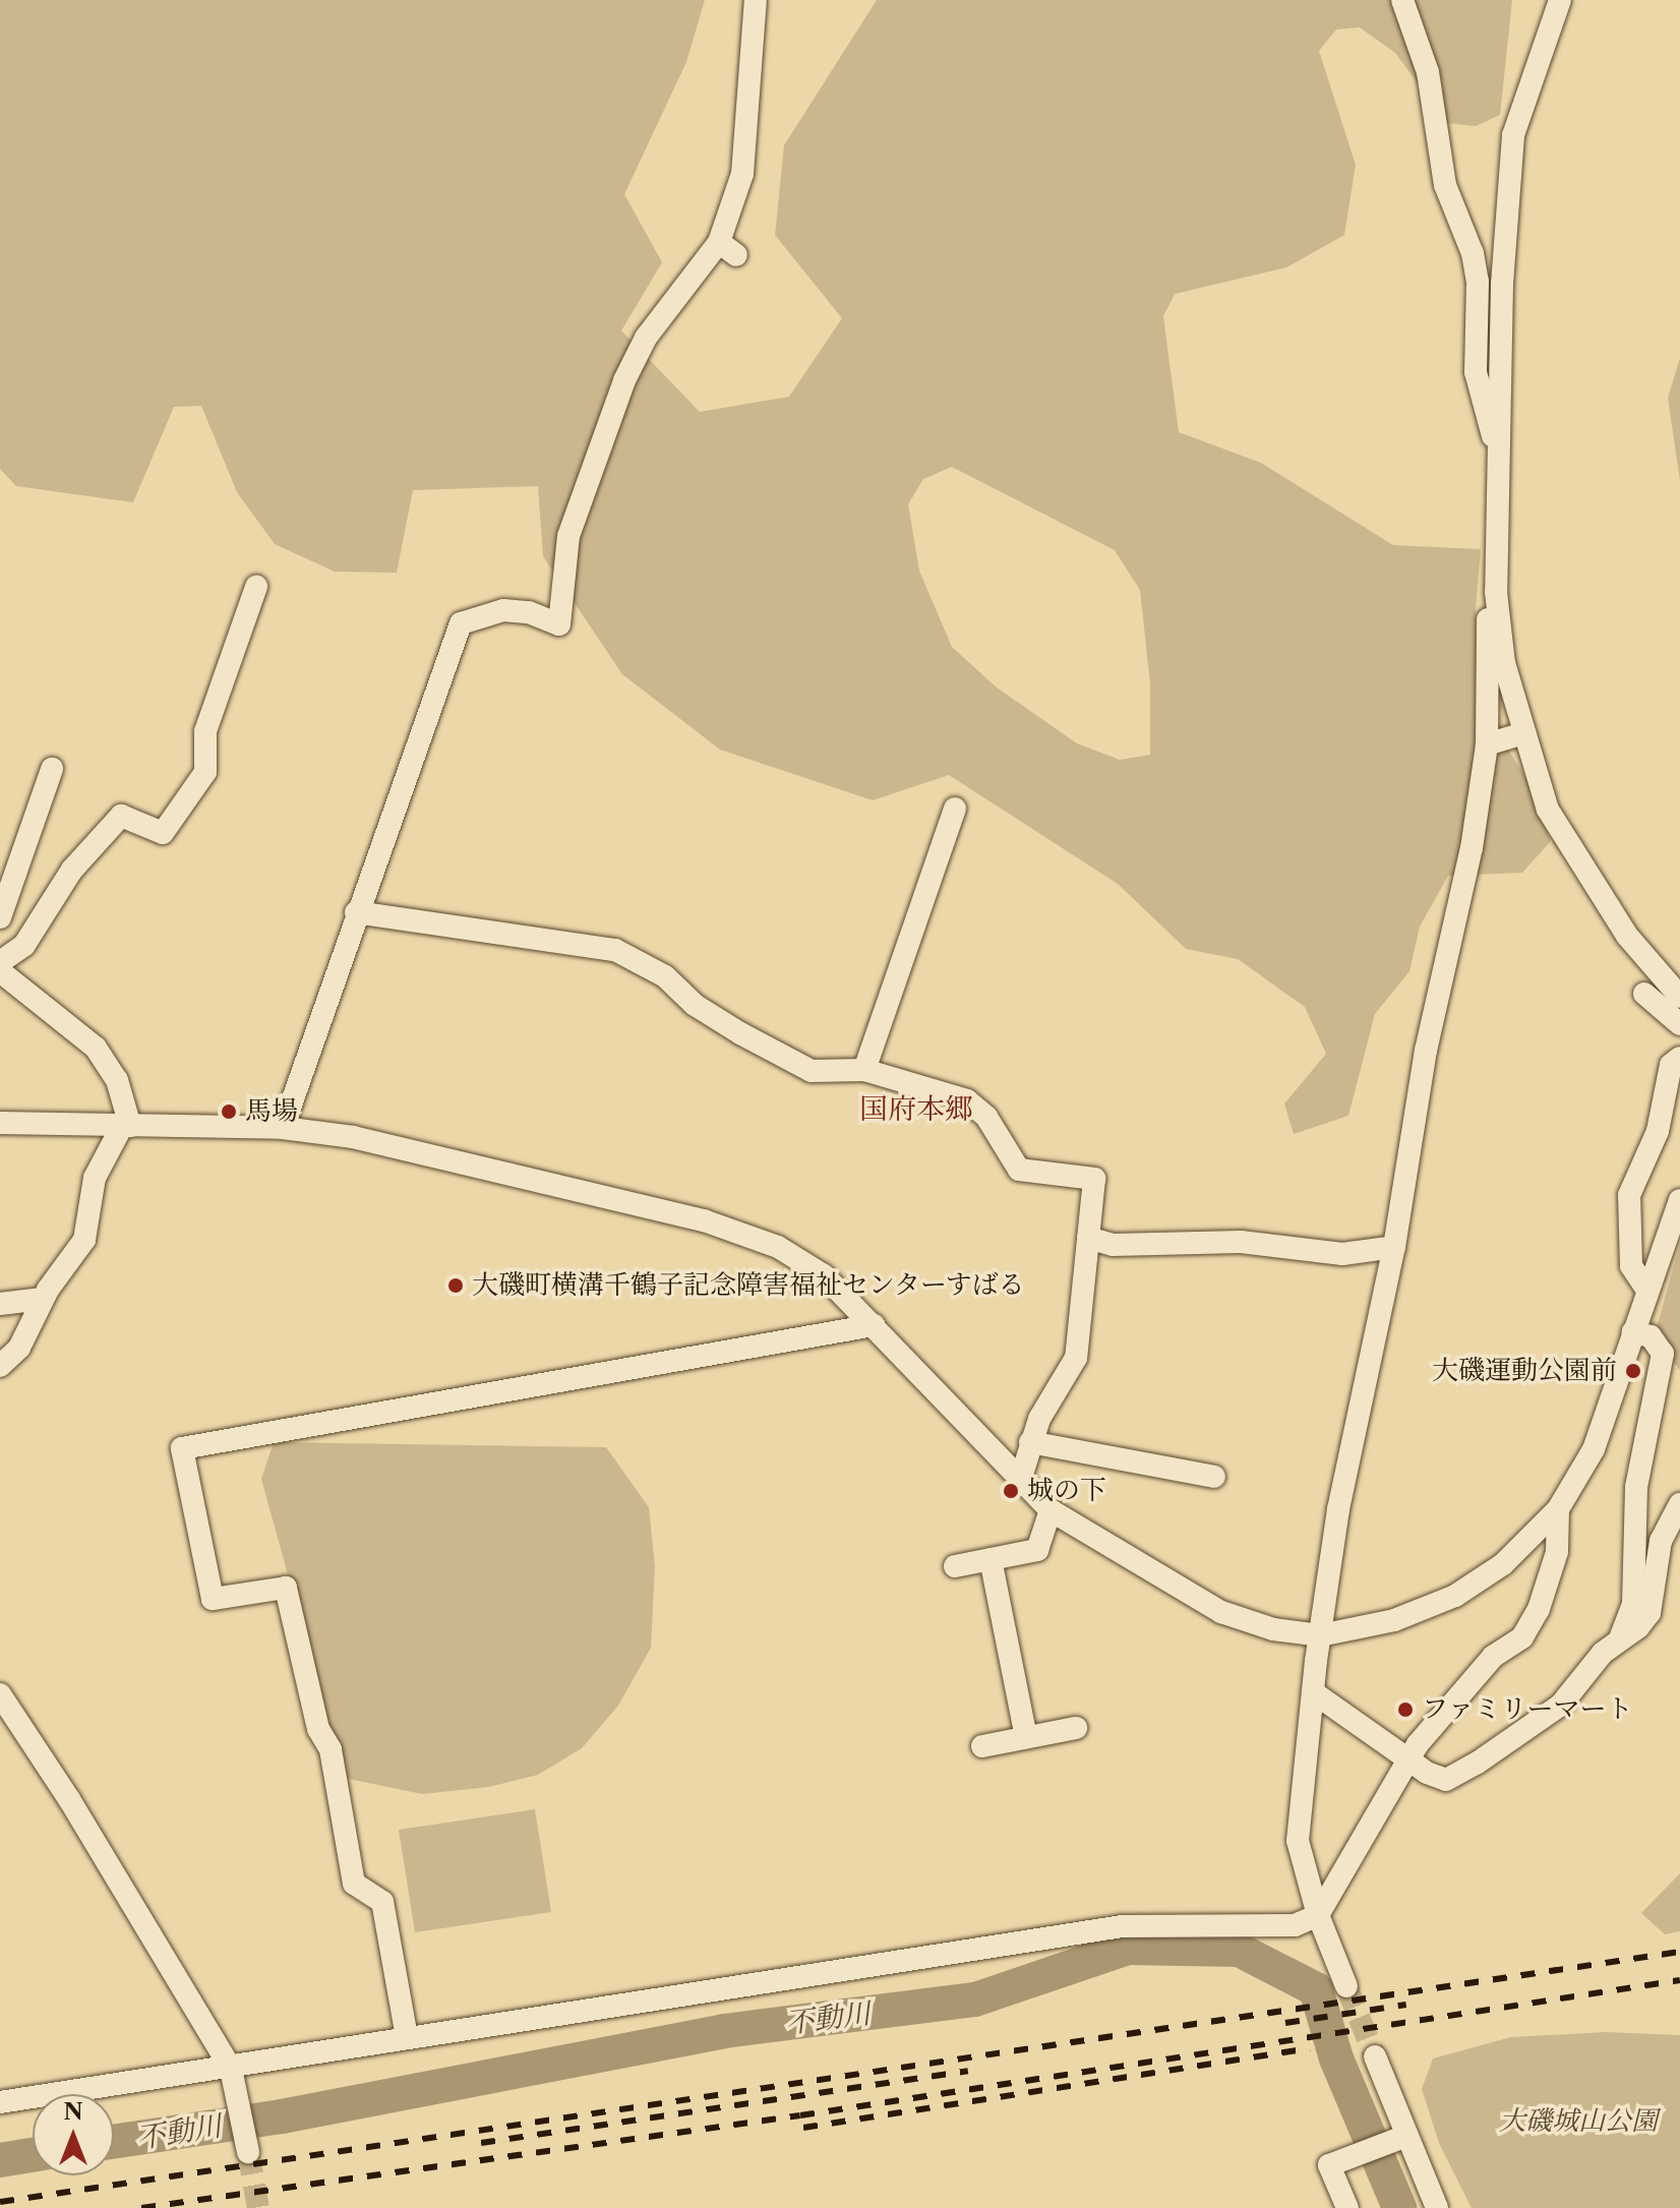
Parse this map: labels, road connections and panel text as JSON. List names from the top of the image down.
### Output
{
  "districts": ["国府本郷"],
  "water": ["不動川"],
  "parks": ["大磯城山公園"],
  "places": [
    "馬場",
    "大磯町横溝千鶴子記念障害福祉センターすばる",
    "大磯運動公園前",
    "城の下",
    "ファミリーマート"
  ],
  "north": "top"
}
